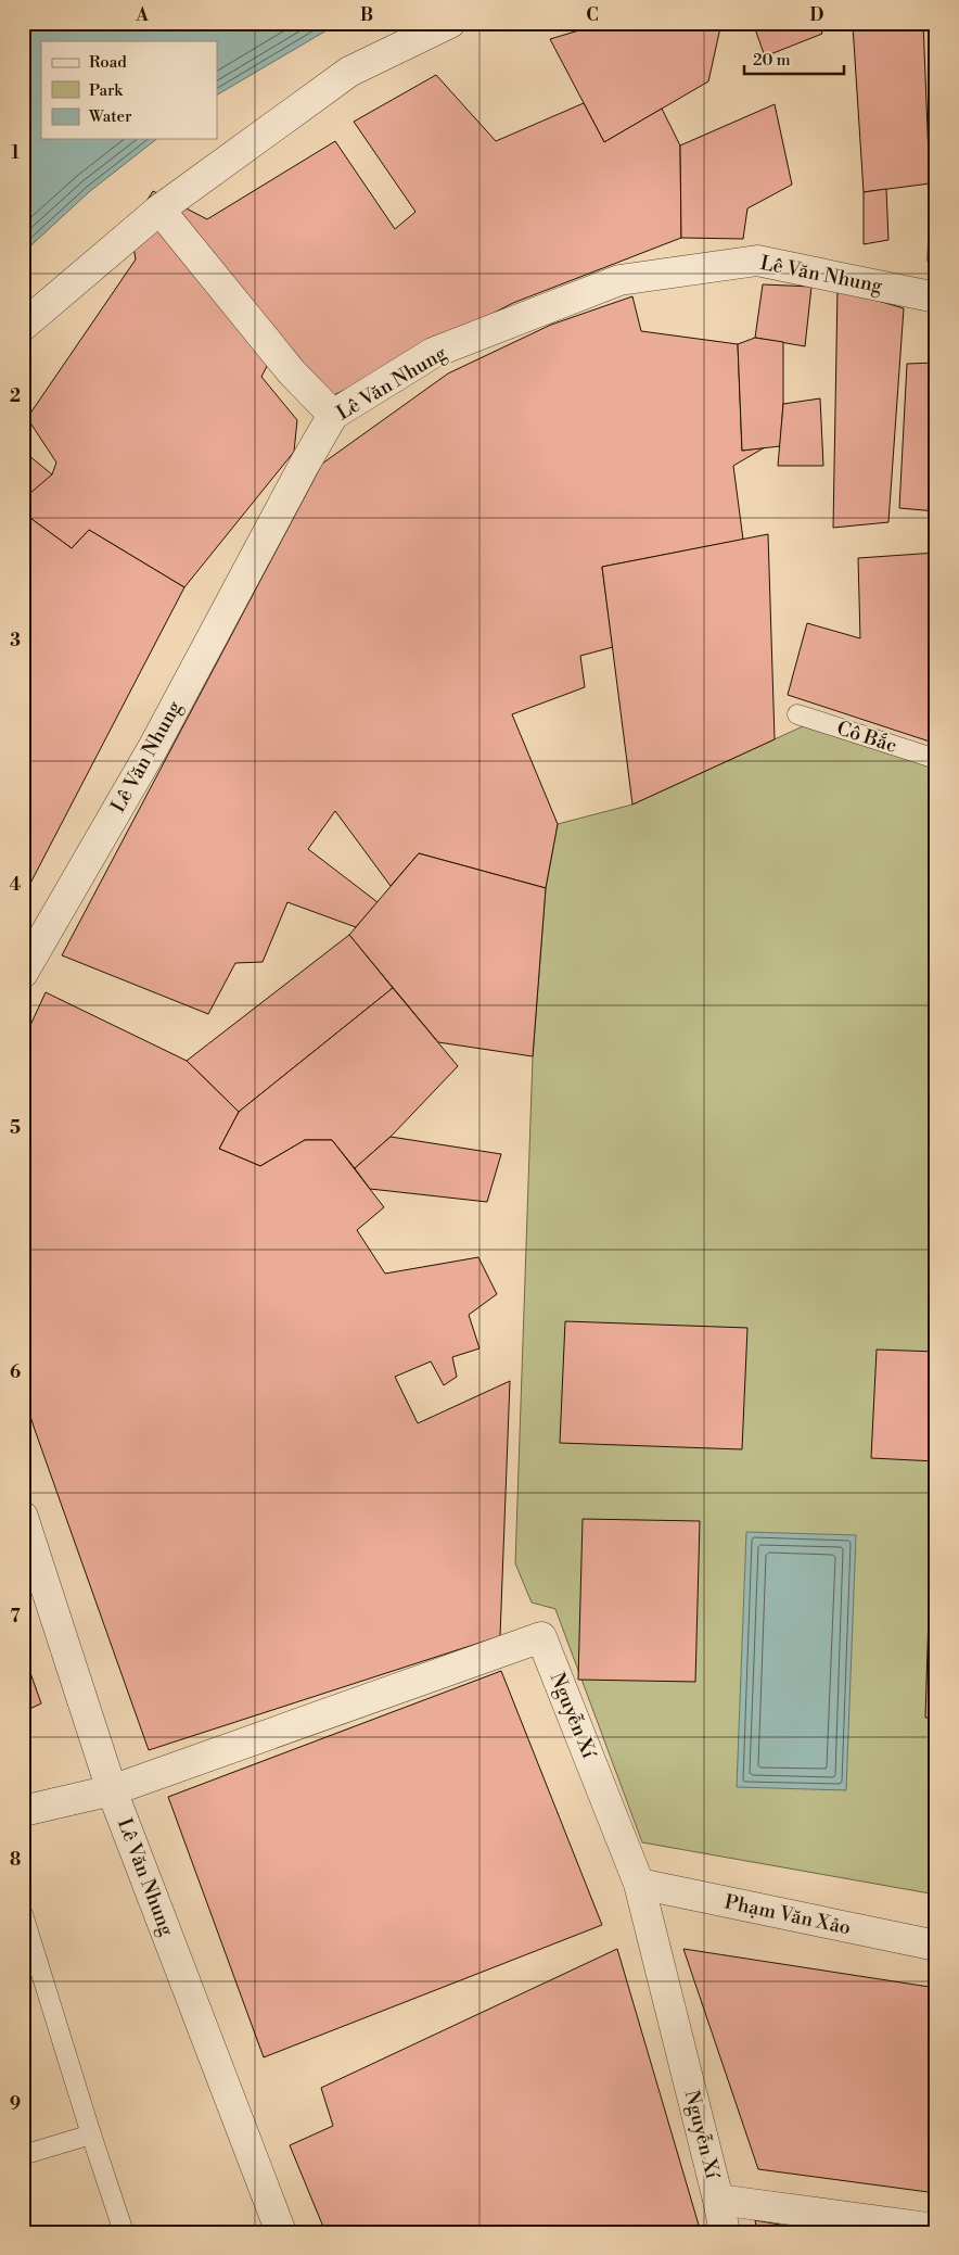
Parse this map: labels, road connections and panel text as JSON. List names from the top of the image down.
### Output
{
  "streets": {
    "street": ["Lê Văn Nhung", "Nguyễn Xí", "Phạm Văn Xảo"],
    "lane": ["Cô Bắc"]
  },
  "crossings": [
    ["Lê Văn Nhung", "Nguyễn Xí"],
    ["Nguyễn Xí", "Phạm Văn Xảo"]
  ],
  "legend": ["Road", "Park", "Water"],
  "scale_bar": "20 m",
  "grid": {
    "columns": [
      "A",
      "B",
      "C",
      "D"
    ],
    "rows": [
      "1",
      "2",
      "3",
      "4",
      "5",
      "6",
      "7",
      "8",
      "9"
    ]
  }
}
